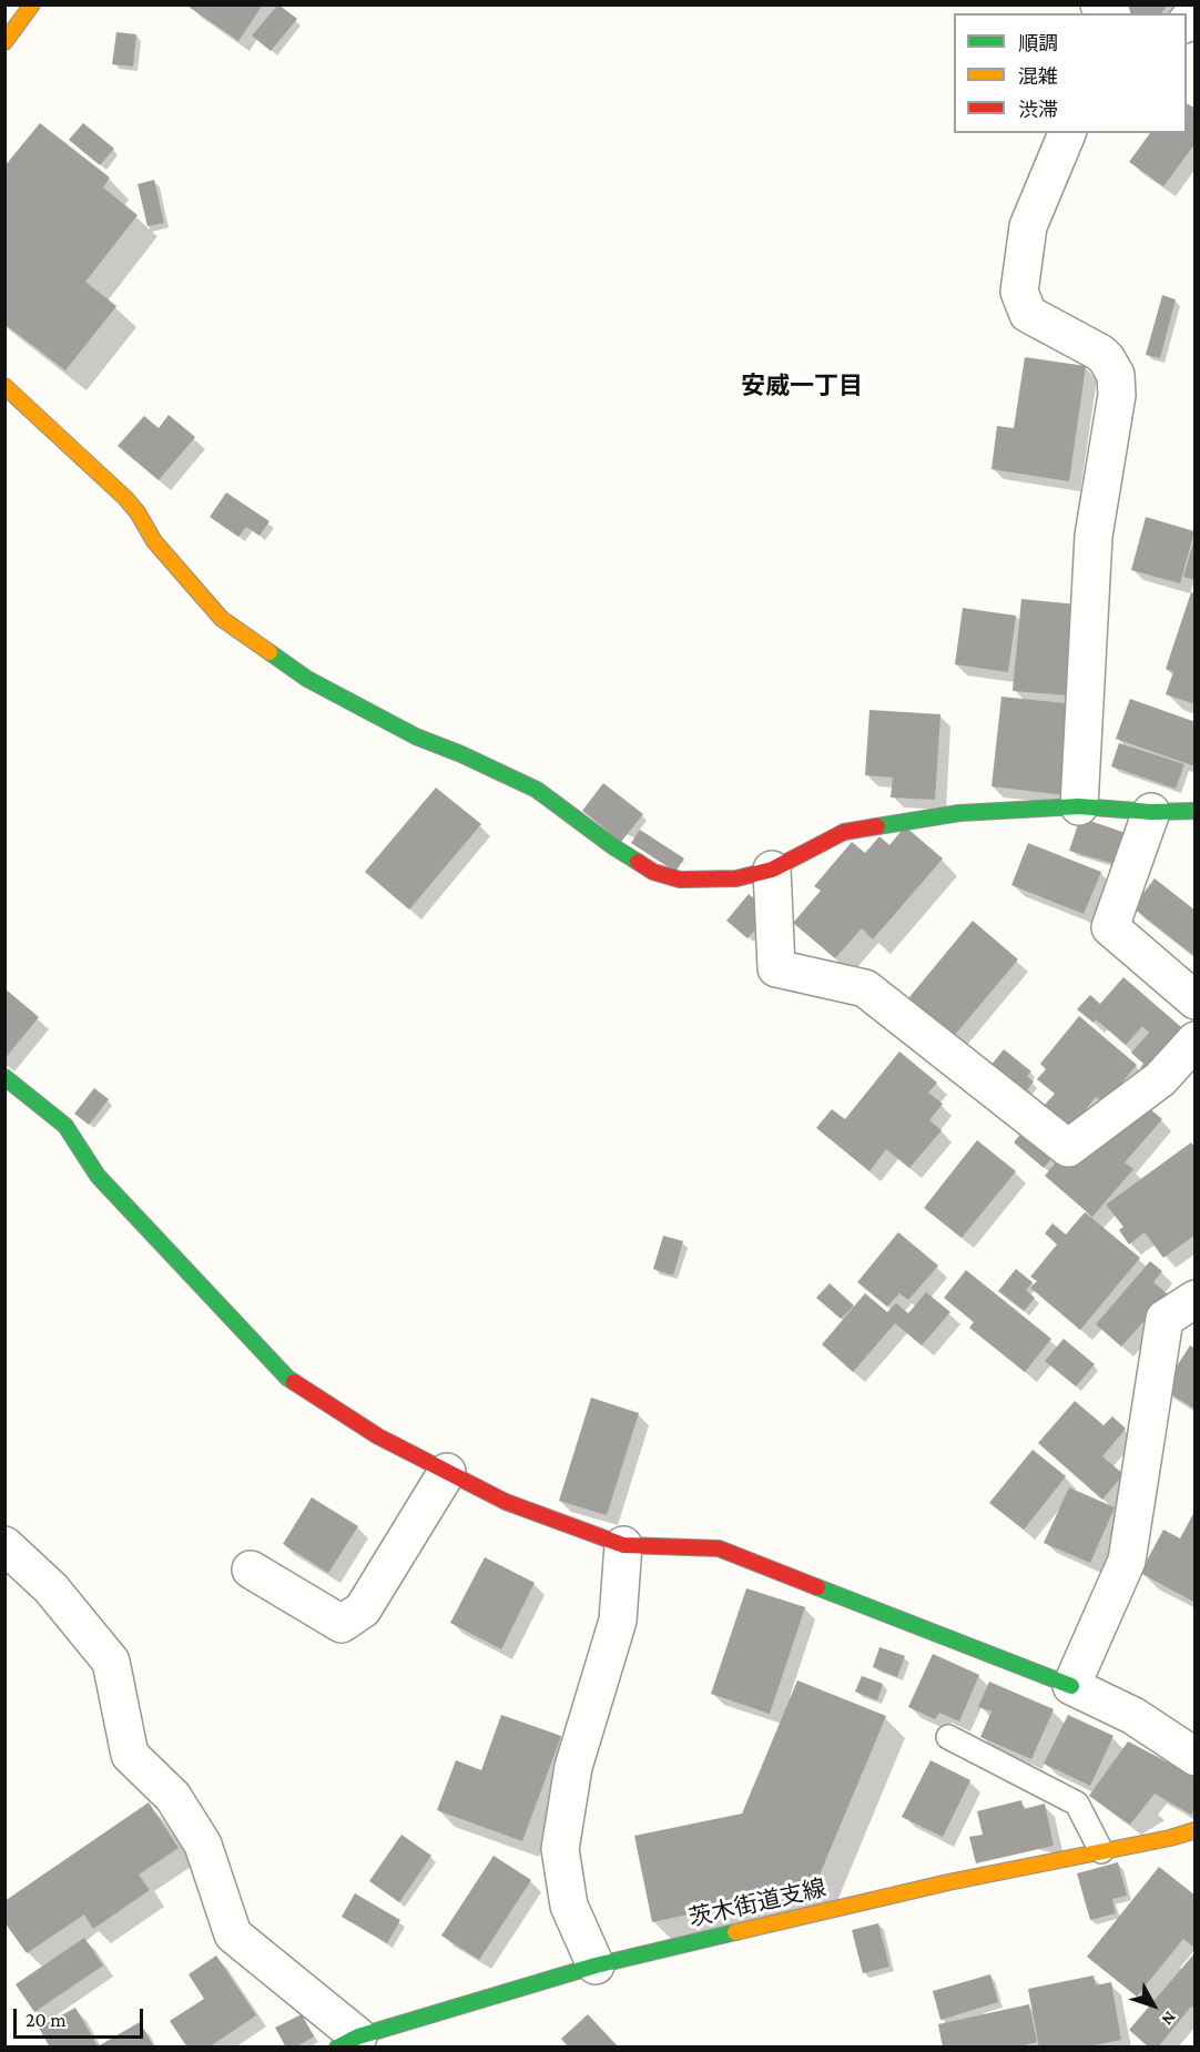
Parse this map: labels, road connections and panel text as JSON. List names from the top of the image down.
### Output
{
  "streets": {
    "street": ["茨木街道支線"]
  },
  "districts": ["安威一丁目"],
  "legend": ["順調", "混雑", "渋滞"],
  "scale_bar": "20 m",
  "north": "bottom right"
}
